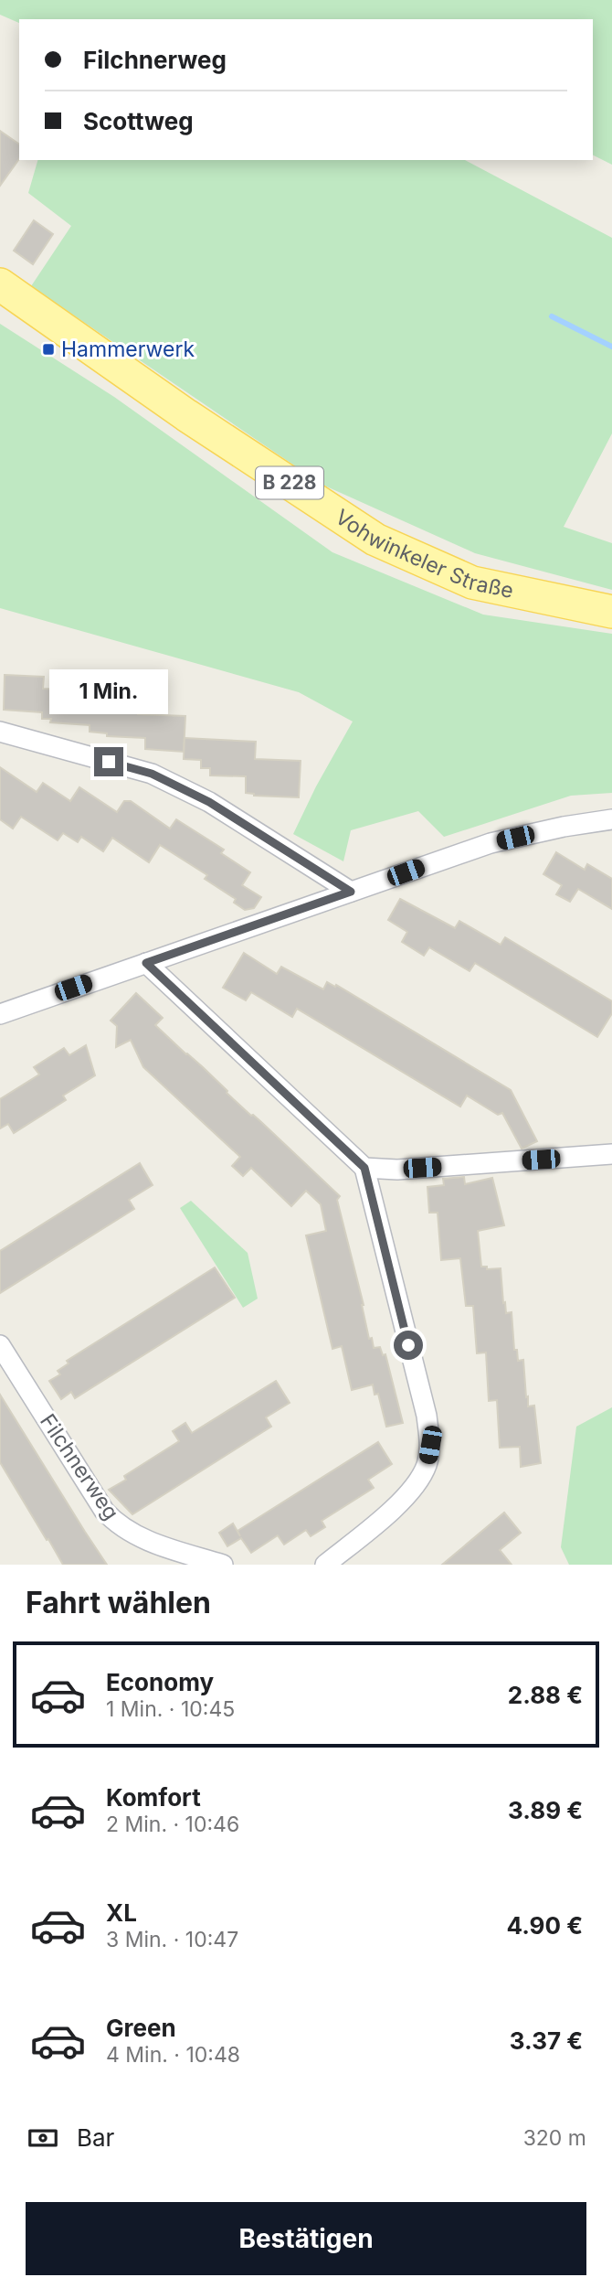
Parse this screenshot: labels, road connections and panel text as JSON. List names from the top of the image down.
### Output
{
  "streets": {
    "main road": ["B 228", "Vohwinkeler Straße"],
    "street": ["Filchnerweg"]
  },
  "places": {
    "transit": ["Hammerwerk"]
  },
  "page": {
    "banner": ["Filchnerweg", "Scottweg"],
    "bubble": "1 Min.",
    "heading": "Fahrt wählen",
    "list": [
      {
        "name": "Economy",
        "note": "1 Min. · 10:45",
        "value": "2.88 €"
      },
      {
        "name": "Komfort",
        "note": "2 Min. · 10:46",
        "value": "3.89 €"
      },
      {
        "name": "XL",
        "note": "3 Min. · 10:47",
        "value": "4.90 €"
      },
      {
        "name": "Green",
        "note": "4 Min. · 10:48",
        "value": "3.37 €"
      }
    ],
    "pay": ["Bar", "320 m"],
    "buttons": "Bestätigen"
  }
}
